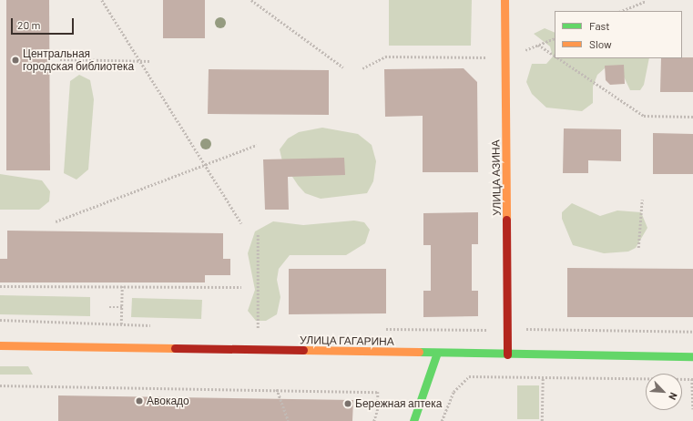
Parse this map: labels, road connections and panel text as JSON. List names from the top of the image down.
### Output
{
  "streets": {
    "street": ["УЛИЦА АЗИНА", "УЛИЦА ГАГАРИНА"]
  },
  "crossings": [
    ["УЛИЦА АЗИНА", "УЛИЦА ГАГАРИНА"]
  ],
  "places": ["Центральная городская библиотека", "Авокадо", "Бережная аптека"],
  "legend": ["Fast", "Slow"],
  "scale_bar": "20 m",
  "north": "bottom right"
}
